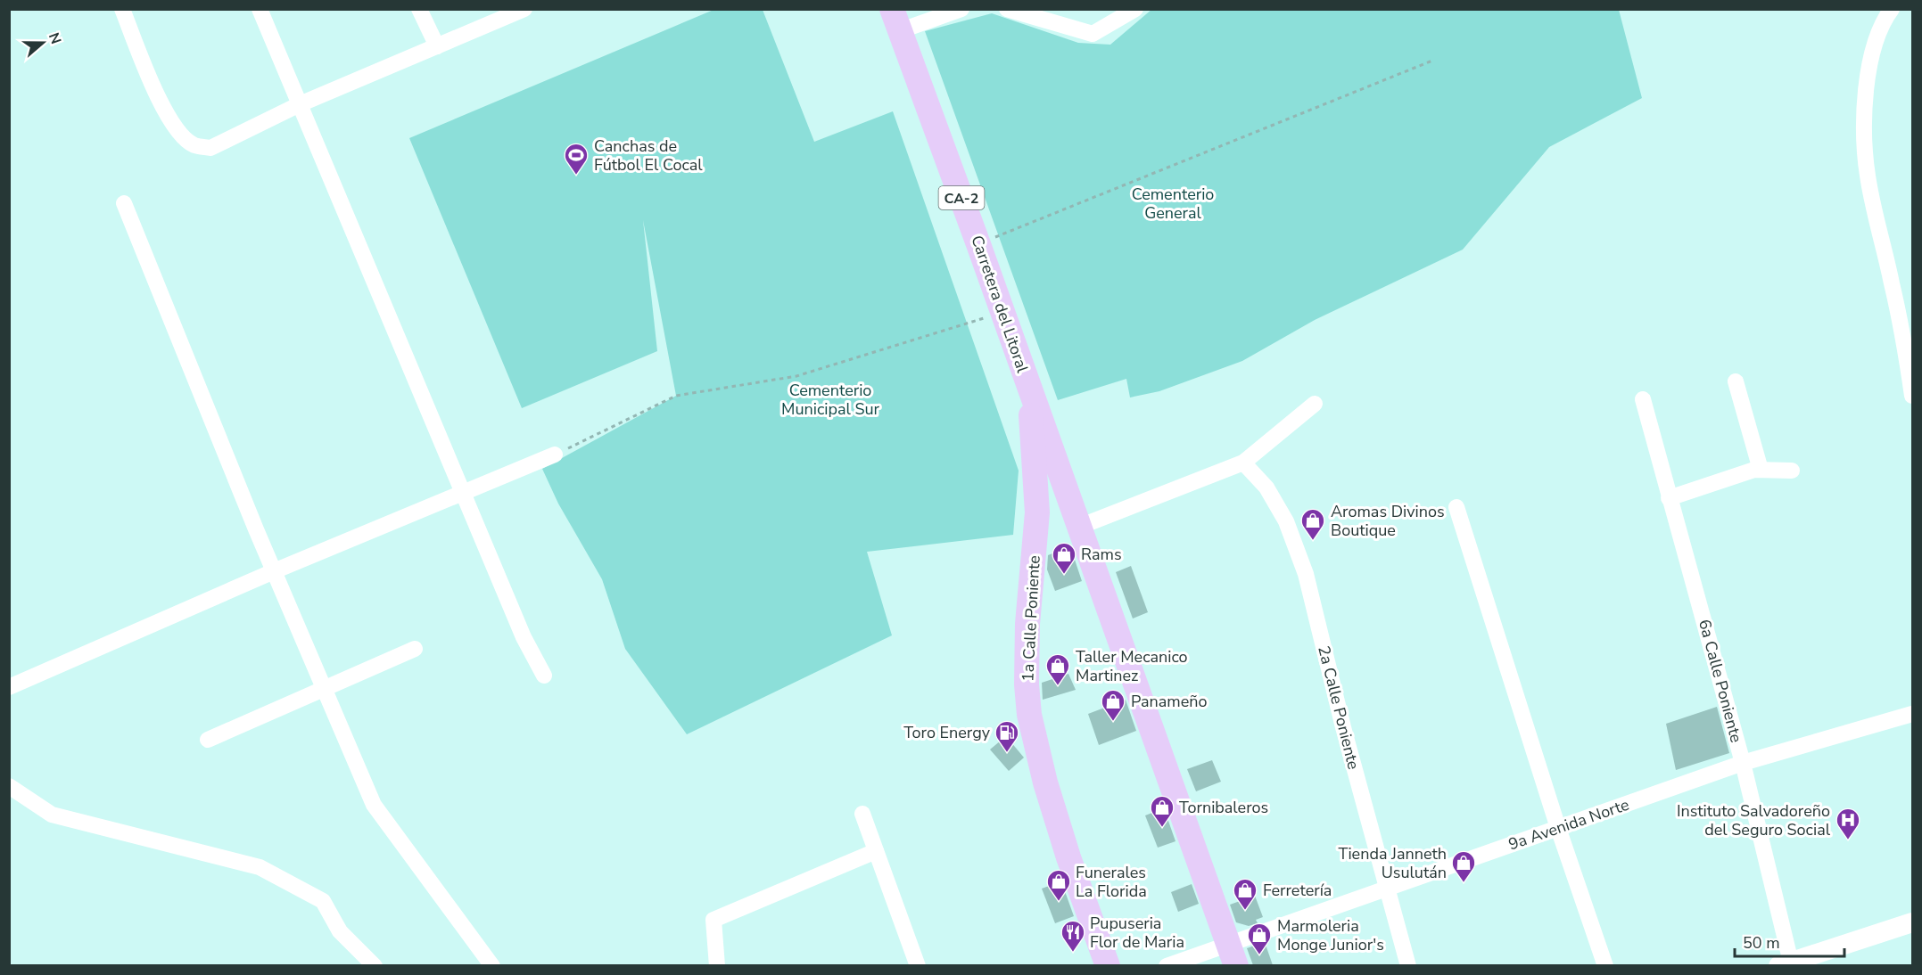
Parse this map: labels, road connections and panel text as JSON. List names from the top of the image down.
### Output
{
  "streets": {
    "main road": ["CA-2", "Carretera del Litoral", "1a Calle Poniente"],
    "street": ["6a Calle Poniente", "2a Calle Poniente", "9a Avenida Norte"]
  },
  "crossings": [
    ["CA-2", "Carretera del Litoral"],
    ["CA-2", "1a Calle Poniente"],
    ["CA-2", "9a Avenida Norte"],
    ["Carretera del Litoral", "1a Calle Poniente"],
    ["6a Calle Poniente", "9a Avenida Norte"],
    ["2a Calle Poniente", "9a Avenida Norte"]
  ],
  "parks": ["Cementerio General", "Cementerio Municipal Sur"],
  "places": {
    "sports": ["Canchas de Fútbol El Cocal"],
    "shop": [
      "Aromas Divinos Boutique",
      "Rams",
      "Taller Mecanico Martinez",
      "Panameño",
      "Tornibaleros",
      "Tienda Janneth Usulután",
      "Funerales La Florida",
      "Ferretería",
      "Marmoleria Monge Junior's"
    ],
    "fuel station": ["Toro Energy"],
    "hospital": ["Instituto Salvadoreño del Seguro Social"],
    "restaurant": ["Pupuseria Flor de Maria"]
  },
  "scale_bar": "50 m",
  "north": "right"
}
